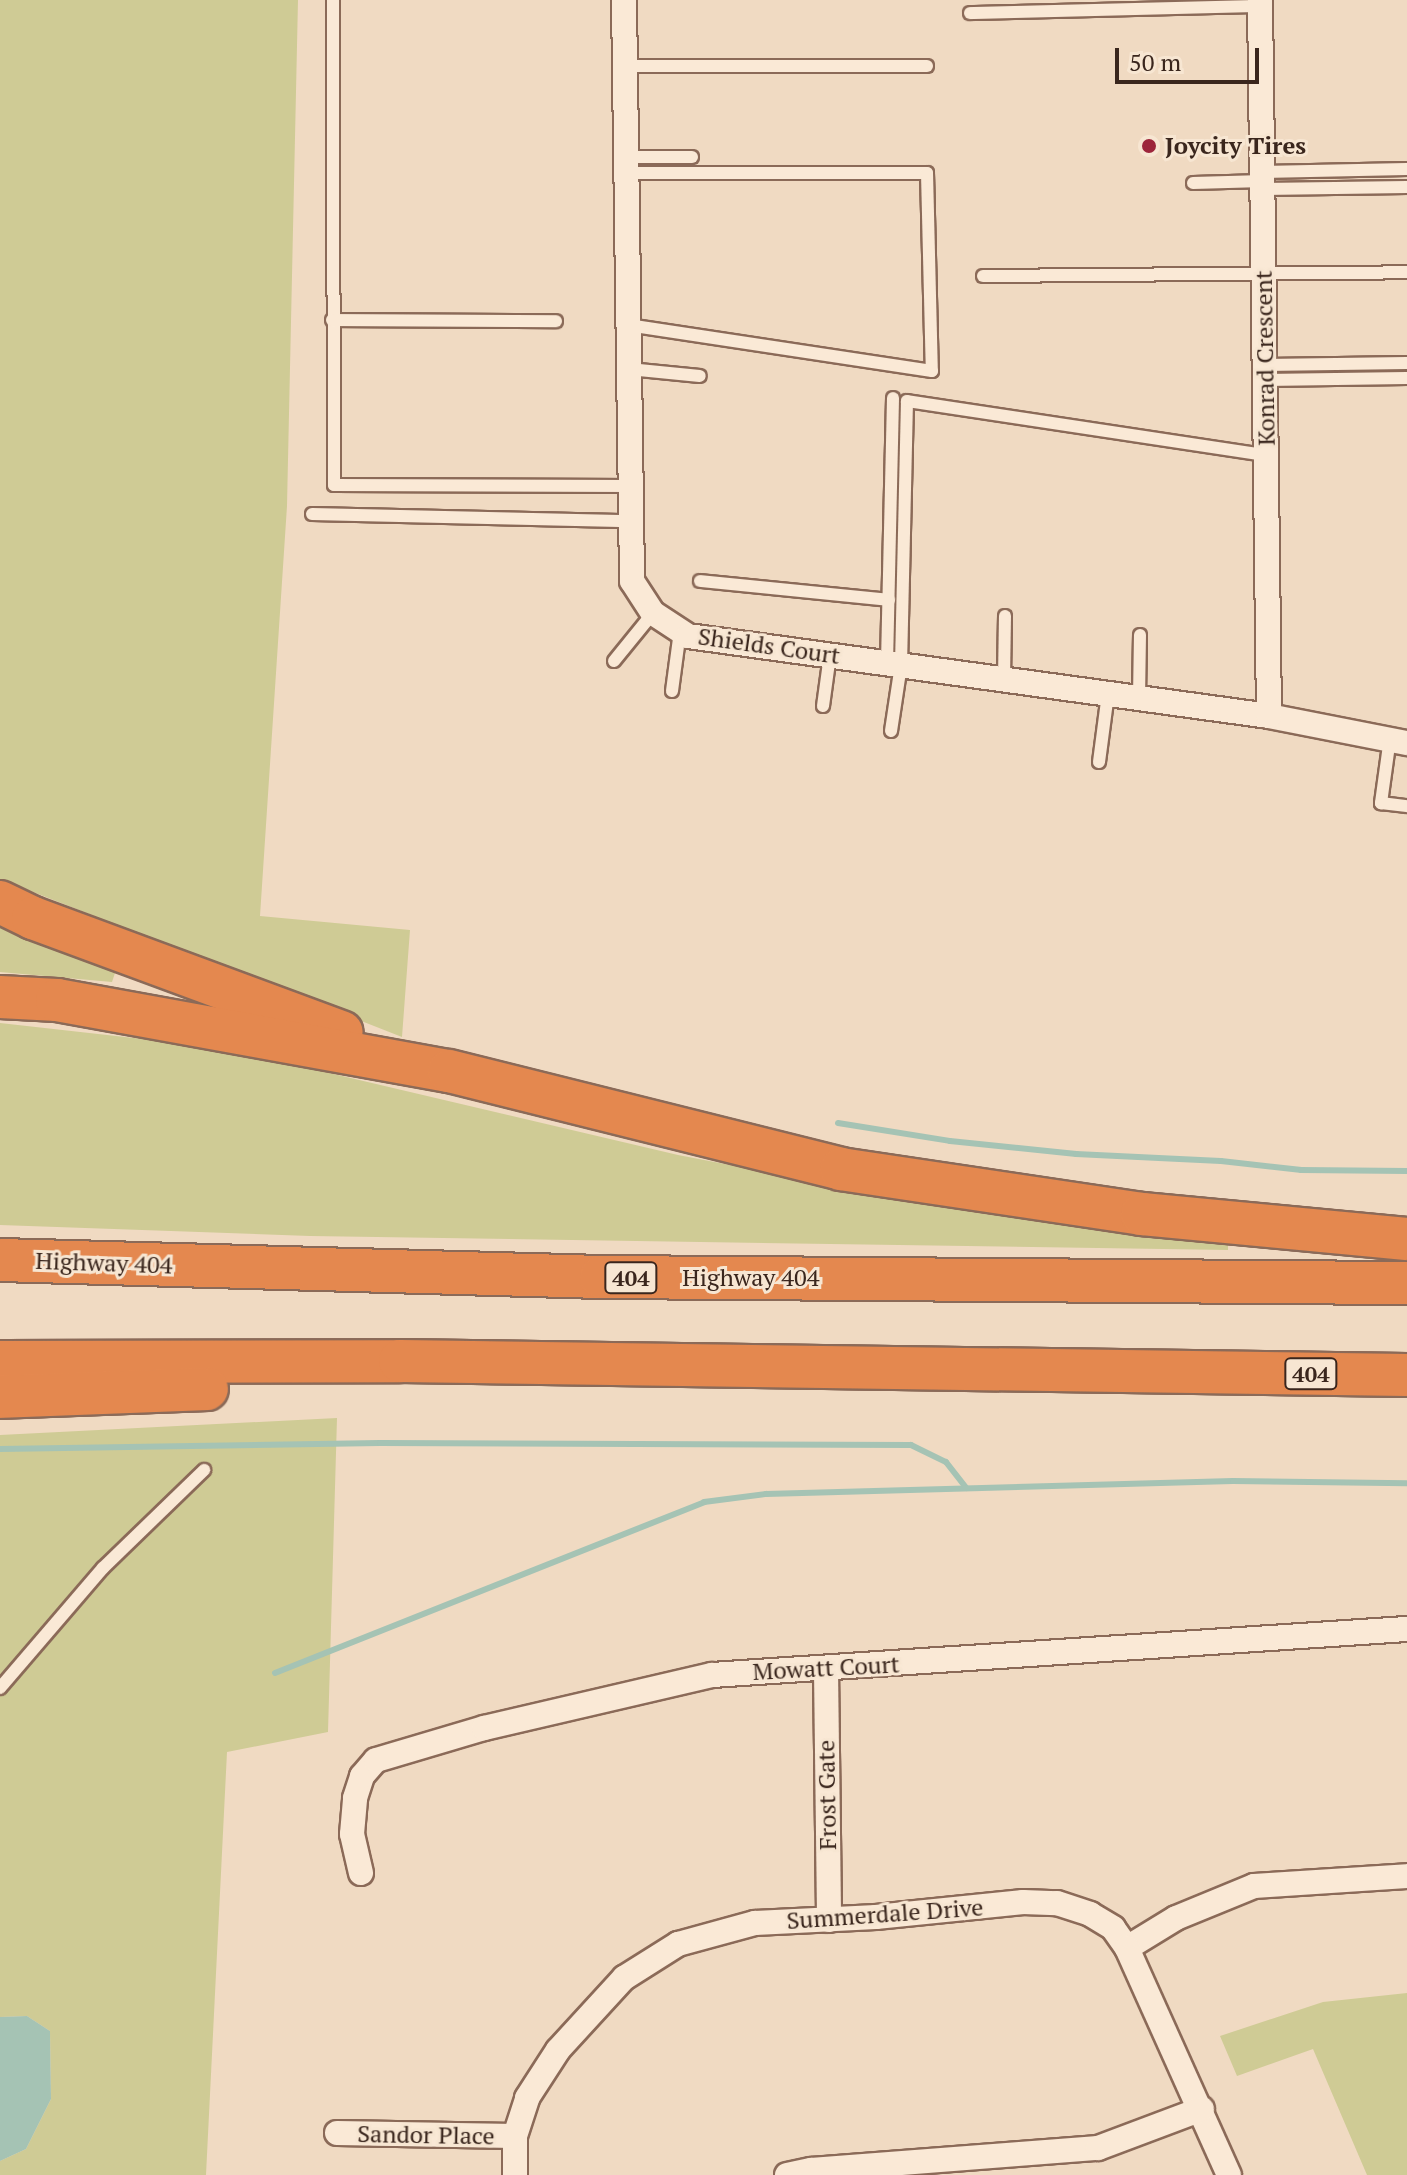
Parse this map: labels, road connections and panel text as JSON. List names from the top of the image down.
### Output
{
  "streets": {
    "highway": ["Highway 404", "404"],
    "street": [
      "Konrad Crescent",
      "Shields Court",
      "Mowatt Court",
      "Frost Gate",
      "Summerdale Drive",
      "Sandor Place"
    ]
  },
  "crossings": [
    ["Konrad Crescent", "Shields Court"],
    ["Mowatt Court", "Frost Gate"],
    ["Frost Gate", "Summerdale Drive"],
    ["Summerdale Drive", "Sandor Place"]
  ],
  "places": ["Joycity Tires"],
  "scale_bar": "50 m"
}
